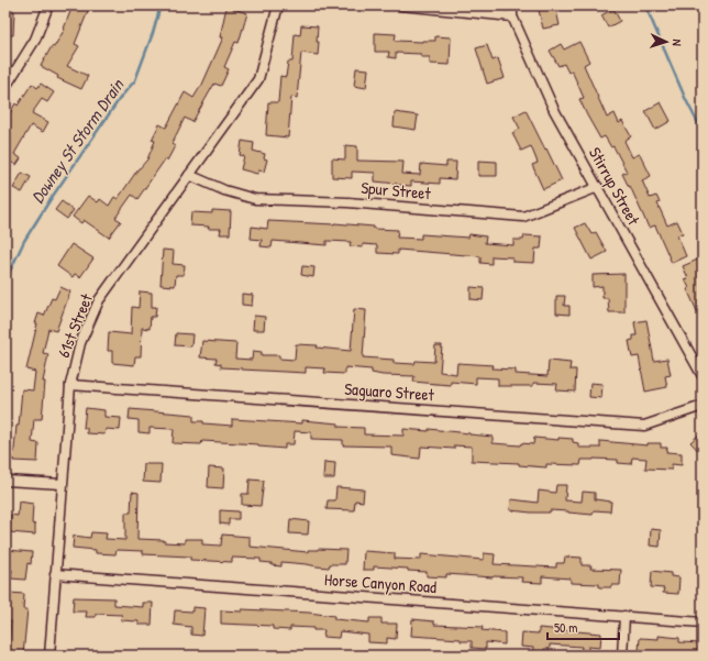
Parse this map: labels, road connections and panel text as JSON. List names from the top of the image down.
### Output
{
  "streets": {
    "street": [
      "Stirrup Street",
      "Spur Street",
      "61st Street",
      "Saguaro Street",
      "Horse Canyon Road"
    ]
  },
  "crossings": [
    ["Stirrup Street", "Spur Street"],
    ["Spur Street", "61st Street"],
    ["61st Street", "Saguaro Street"],
    ["61st Street", "Horse Canyon Road"]
  ],
  "water": ["Downey St Storm Drain"],
  "scale_bar": "50 m",
  "north": "right"
}
